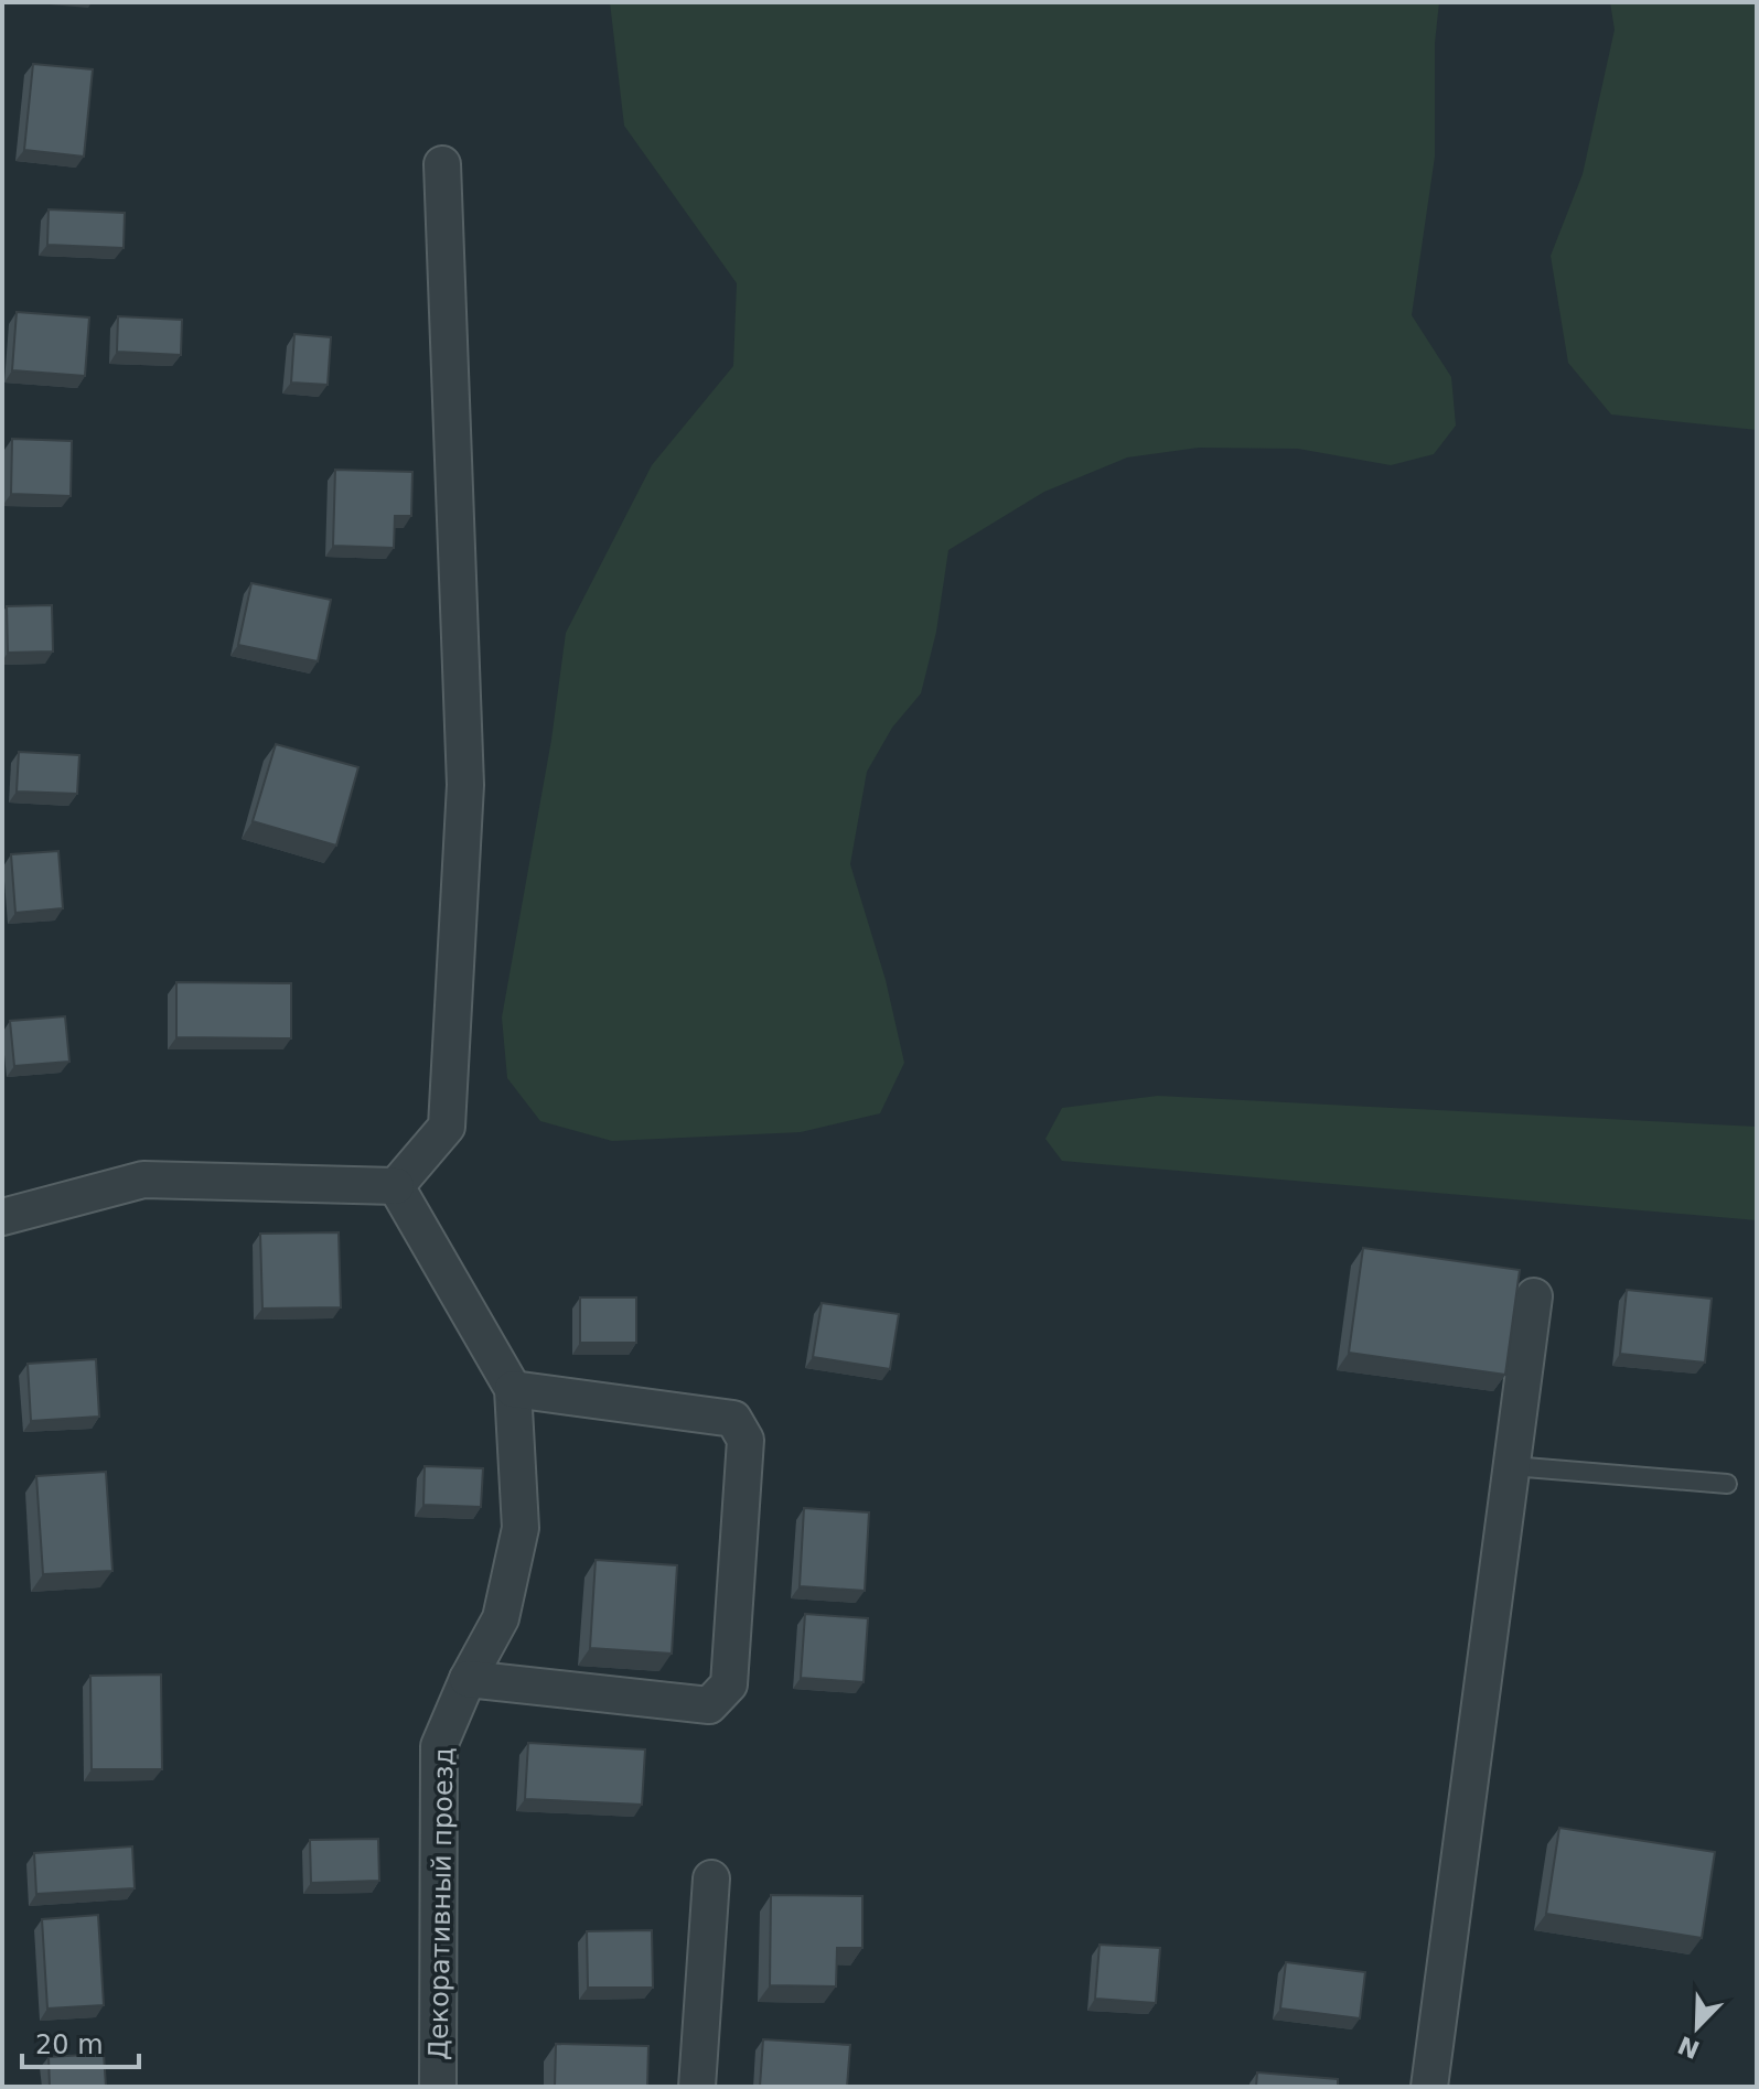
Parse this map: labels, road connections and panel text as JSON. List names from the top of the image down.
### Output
{
  "streets": {
    "street": ["Декоративный проезд"]
  },
  "scale_bar": "20 m",
  "north": "bottom left"
}
